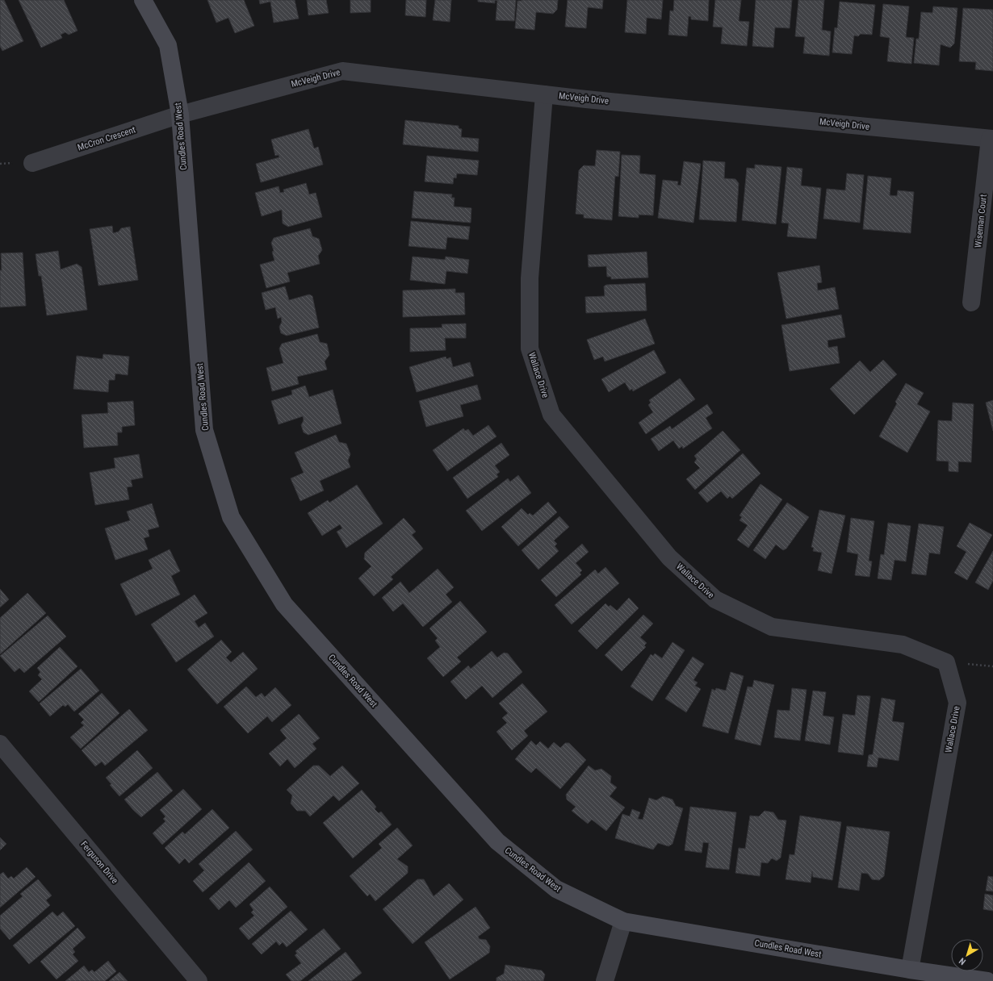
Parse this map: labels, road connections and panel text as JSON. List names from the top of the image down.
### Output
{
  "streets": {
    "street": [
      "McVeigh Drive",
      "Cundles Road West",
      "McCron Crescent",
      "Wiseman Court",
      "Wallace Drive",
      "Ferguson Drive"
    ]
  },
  "crossings": [
    ["McVeigh Drive", "Cundles Road West"],
    ["McVeigh Drive", "McCron Crescent"],
    ["McVeigh Drive", "Wiseman Court"],
    ["McVeigh Drive", "Wallace Drive"],
    ["Cundles Road West", "McCron Crescent"],
    ["Cundles Road West", "Wallace Drive"]
  ],
  "north": "bottom left"
}
